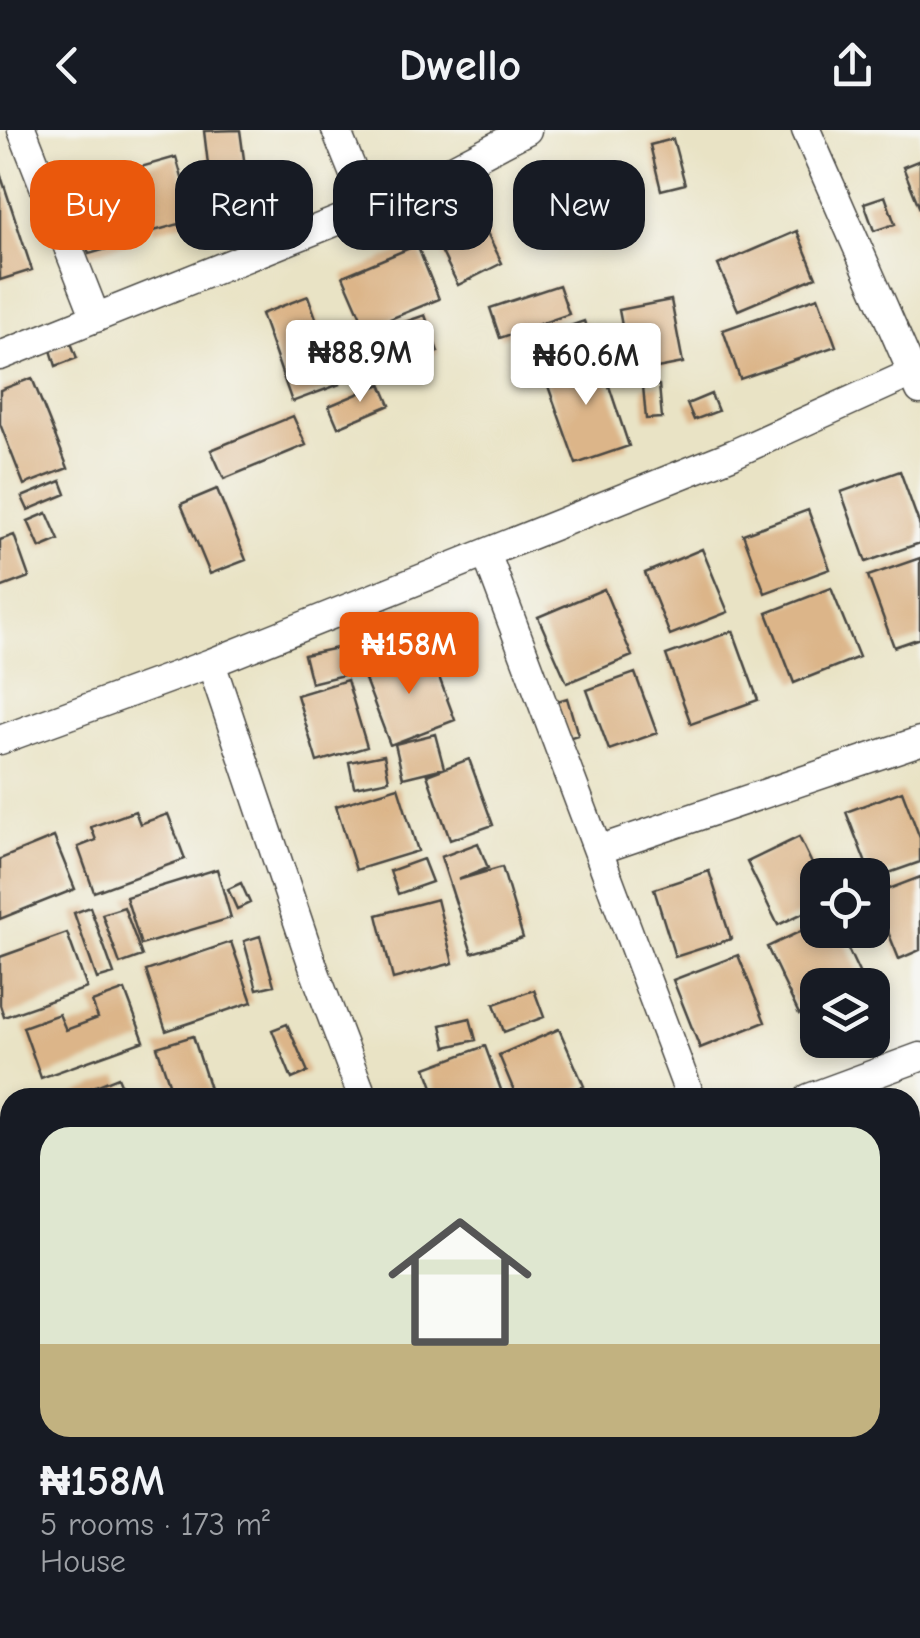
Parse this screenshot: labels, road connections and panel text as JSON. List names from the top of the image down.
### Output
{
  "page": {
    "header": "Dwello",
    "chip": [
      "Buy",
      "Rent",
      "Filters",
      "New"
    ],
    "price": ["₦88.9M", "₦60.6M", "₦158M"],
    "list": [
      {
        "name": "₦158M",
        "note": "5 rooms · 173 m² · House"
      }
    ]
  }
}
